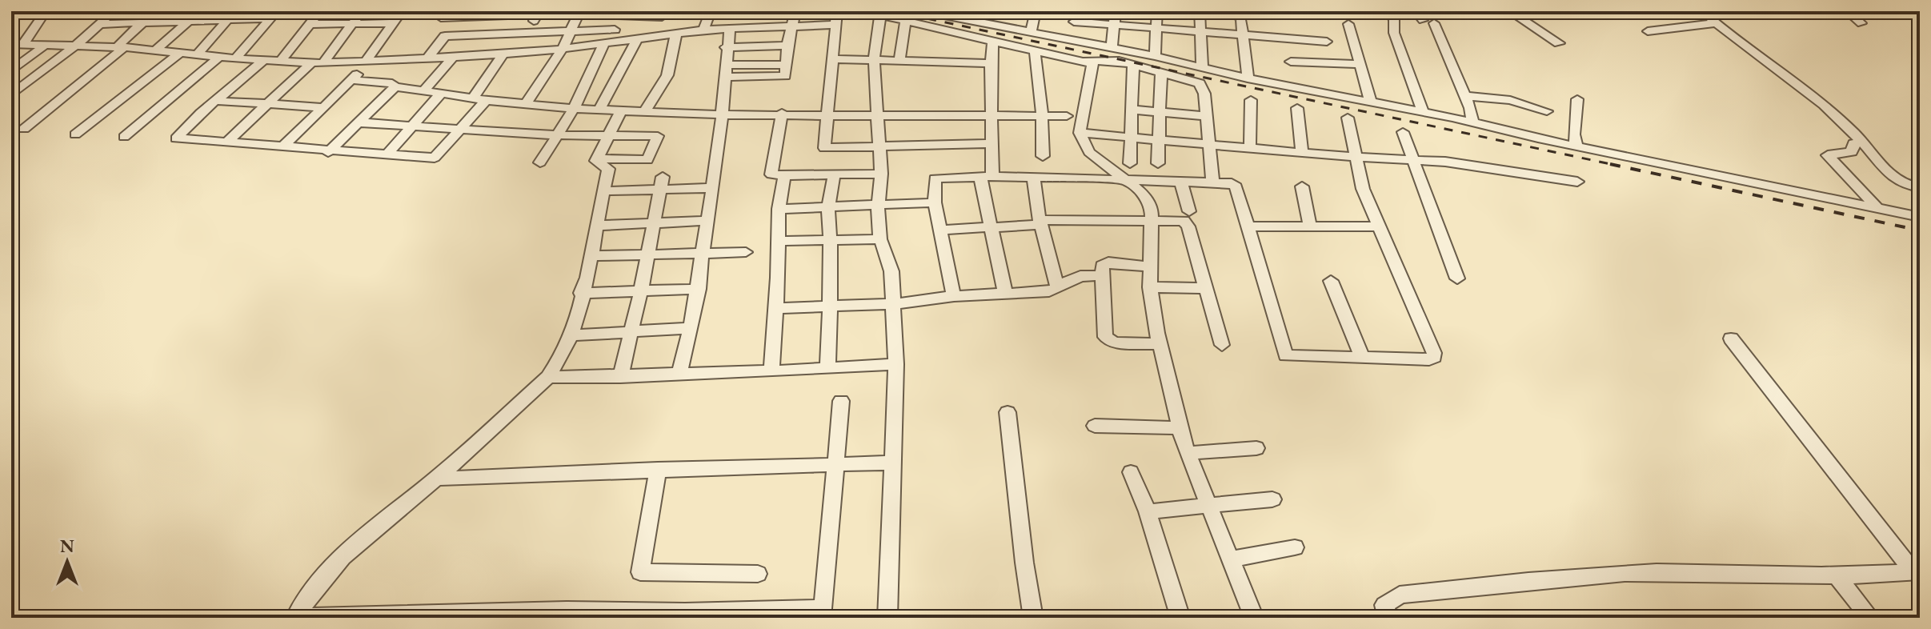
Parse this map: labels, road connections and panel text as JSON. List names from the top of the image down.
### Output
{
  "north": "top"
}
